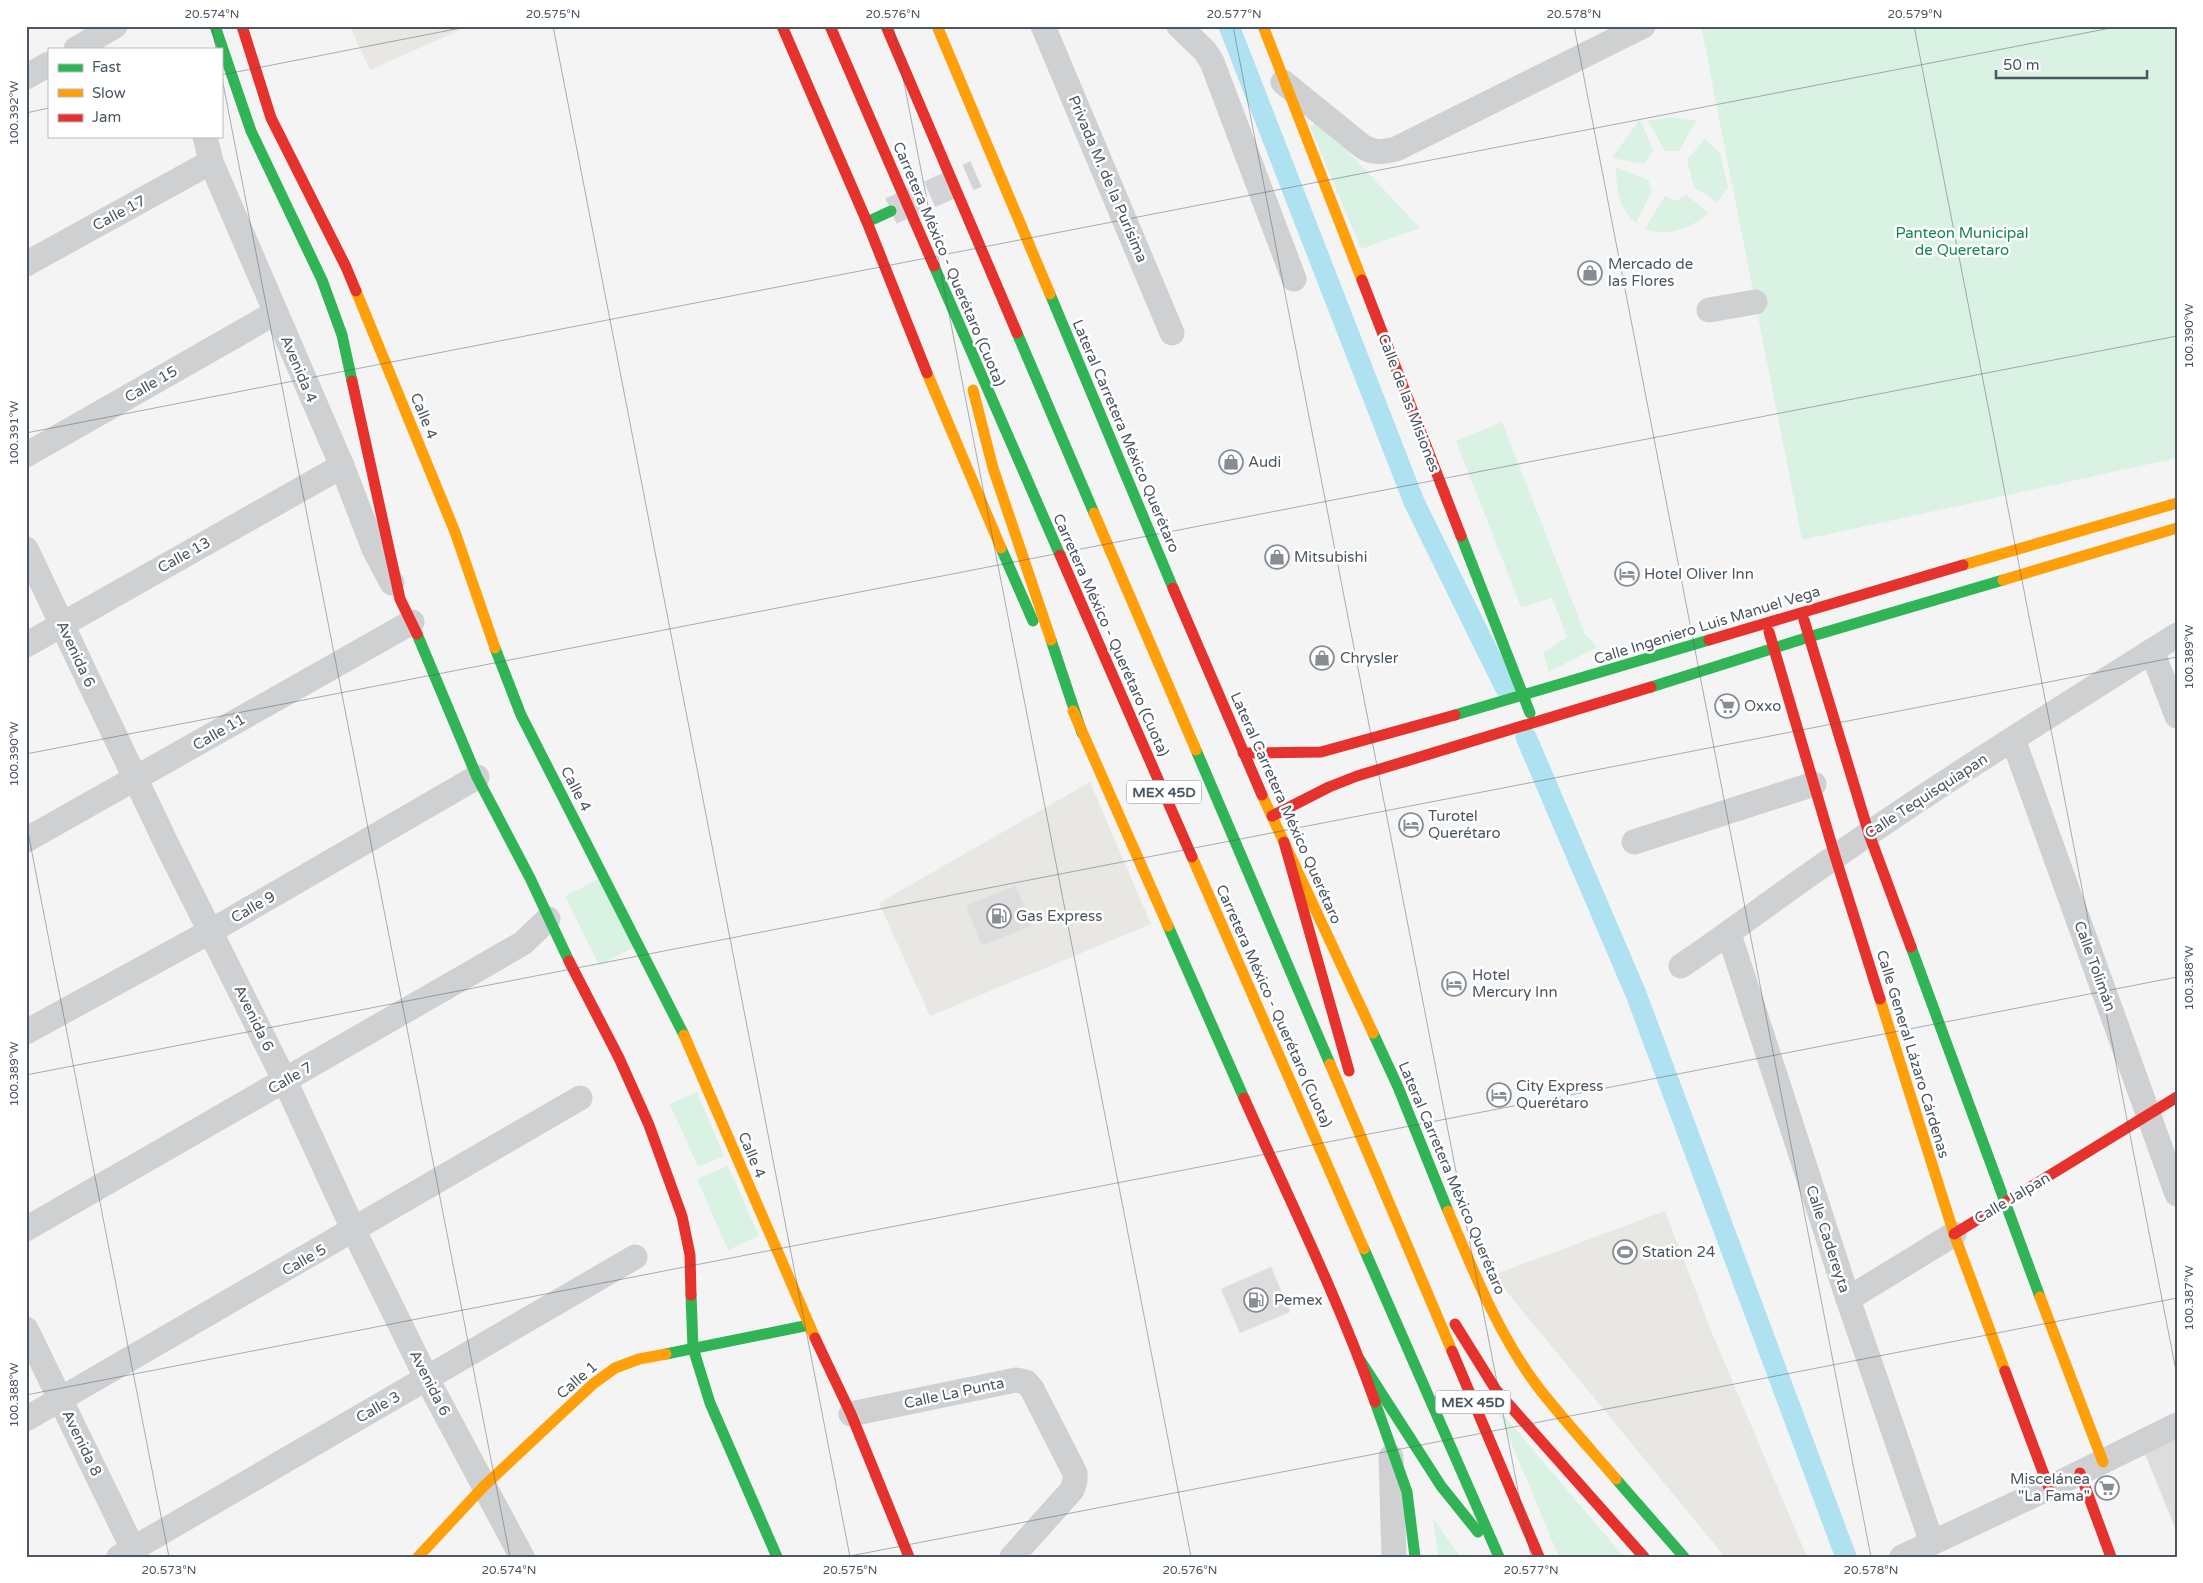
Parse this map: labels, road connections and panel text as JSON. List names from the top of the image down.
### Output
{
  "streets": {
    "main road": [
      "Carretera México - Querétaro (Cuota)",
      "Calle de las Misiones",
      "Calle 4",
      "Lateral Carretera México Querétaro",
      "Calle Ingeniero Luis Manuel Vega",
      "MEX 45D",
      "Calle General Lázaro Cárdenas",
      "Calle Jalpan",
      "Calle 1"
    ],
    "street": [
      "Privada M. de la Purísima",
      "Calle 17",
      "Avenida 4",
      "Calle 15",
      "Calle 13",
      "Avenida 6",
      "Calle 11",
      "Calle Tequisquiapan",
      "Calle 9",
      "Calle Tolimán",
      "Calle 7",
      "Calle Cadereyta",
      "Calle 5",
      "Calle La Punta",
      "Calle 3",
      "Avenida 8"
    ]
  },
  "crossings": [
    ["Calle 17", "Avenida 4"],
    ["Avenida 4", "Calle 15"],
    ["Avenida 4", "Calle 13"],
    ["Calle de las Misiones", "Calle Ingeniero Luis Manuel Vega"],
    ["Calle 4", "Calle 1"],
    ["Calle 4", "Calle La Punta"],
    ["Lateral Carretera México Querétaro", "Calle Ingeniero Luis Manuel Vega"],
    ["Calle 13", "Avenida 6"],
    ["Calle Ingeniero Luis Manuel Vega", "Calle General Lázaro Cárdenas"],
    ["Avenida 6", "Calle 11"],
    ["Avenida 6", "Calle 9"],
    ["Avenida 6", "Calle 7"],
    ["Avenida 6", "Calle 5"],
    ["Avenida 6", "Calle 1"],
    ["Avenida 6", "Calle 3"],
    ["Calle Tequisquiapan", "Calle Tolimán"],
    ["Calle Tequisquiapan", "Calle General Lázaro Cárdenas"],
    ["Calle Tequisquiapan", "Calle Cadereyta"],
    ["Calle Tolimán", "Calle Jalpan"],
    ["Calle General Lázaro Cárdenas", "Calle Jalpan"],
    ["Calle Jalpan", "Calle Cadereyta"],
    ["Calle 5", "Avenida 8"],
    ["Calle 3", "Avenida 8"]
  ],
  "parks": ["Panteon Municipal de Queretaro"],
  "places": {
    "shop": [
      "Mercado de las Flores",
      "Audi",
      "Mitsubishi",
      "Chrysler"
    ],
    "hotel": [
      "Hotel Oliver Inn",
      "Turotel Querétaro",
      "Hotel Mercury Inn",
      "City Express Querétaro"
    ],
    "supermarket": ["Oxxo", "Miscelánea \"La Fama\""],
    "fuel station": ["Gas Express", "Pemex"],
    "sports": ["Station 24"]
  },
  "legend": ["Fast", "Slow", "Jam"],
  "scale_bar": "50 m",
  "coordinates": [
    "20.574°N",
    "20.575°N",
    "20.576°N",
    "20.577°N",
    "20.578°N",
    "20.579°N",
    "100.392°W",
    "100.390°W",
    "100.391°W",
    "100.389°W",
    "100.388°W",
    "100.387°W",
    "20.573°N"
  ]
}
